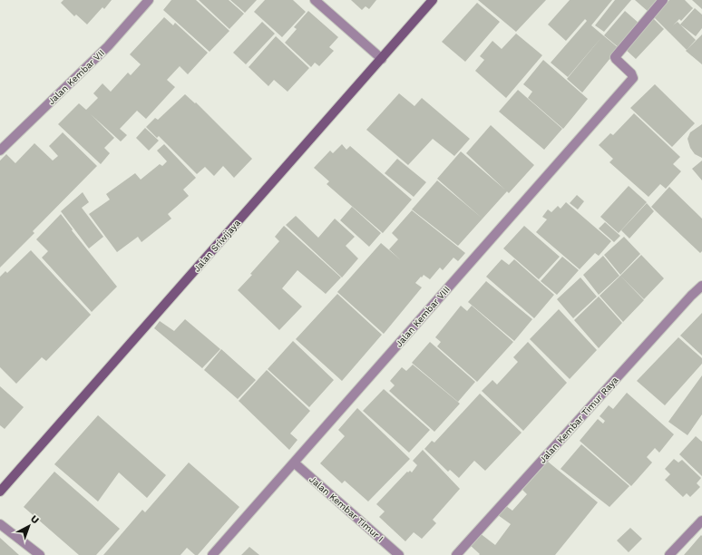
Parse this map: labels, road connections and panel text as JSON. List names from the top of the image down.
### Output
{
  "streets": {
    "main road": ["Jalan Sriwijaya"],
    "street": [
      "Jalan Kembar VII",
      "Jalan Kembar VIII",
      "Jalan Kembar Timur Raya",
      "Jalan Kembar Timur I"
    ]
  },
  "crossings": [
    ["Jalan Kembar VIII", "Jalan Kembar Timur I"]
  ],
  "north": "top right"
}
